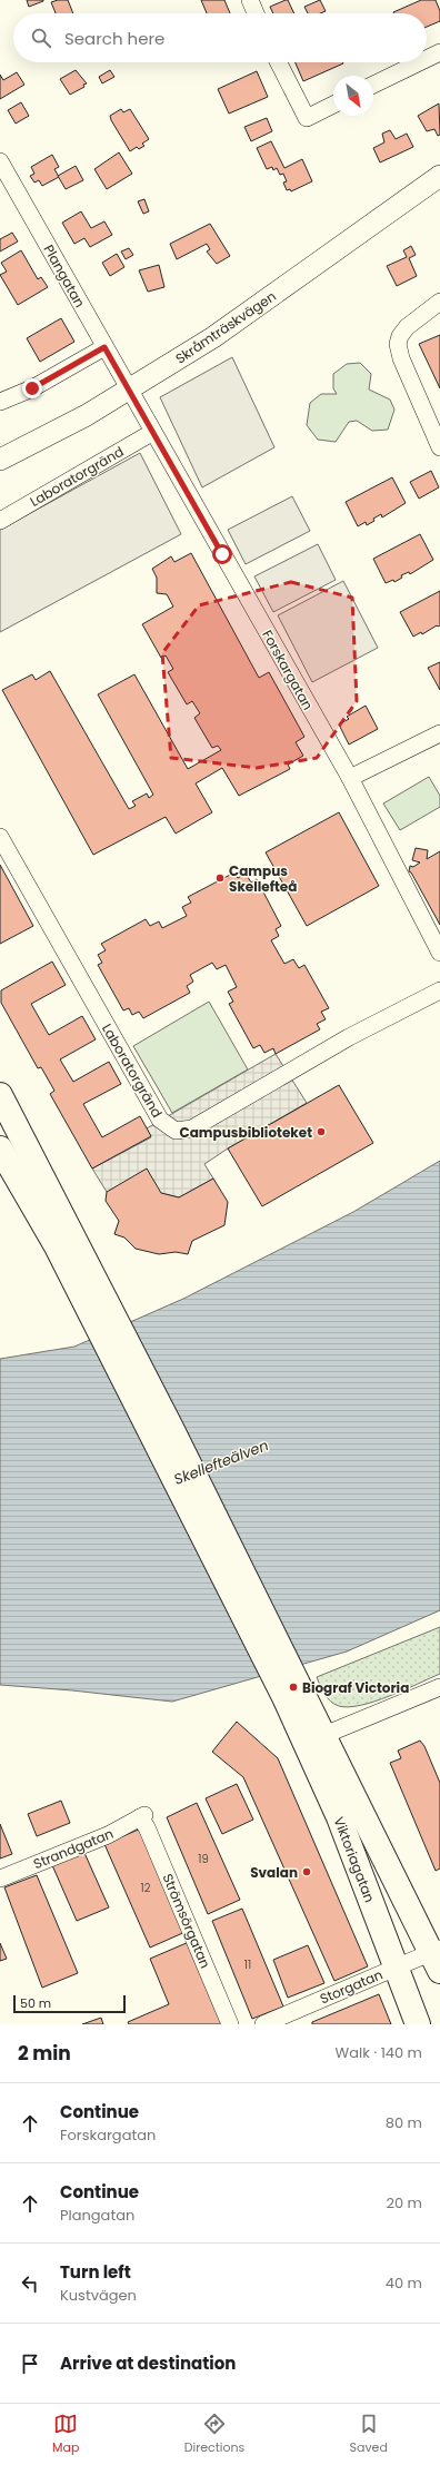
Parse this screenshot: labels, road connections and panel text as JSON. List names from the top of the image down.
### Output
{
  "streets": {
    "highway": ["Viktoriagatan"],
    "main road": ["Skråmträskvägen"],
    "street": [
      "Plangatan",
      "Laboratorgränd",
      "Forskargatan",
      "Strandgatan",
      "Strömsörgatan",
      "Storgatan"
    ]
  },
  "crossings": [
    ["Plangatan", "Skråmträskvägen"],
    ["Plangatan", "Forskargatan"],
    ["Skråmträskvägen", "Forskargatan"],
    ["Laboratorgränd", "Forskargatan"],
    ["Strandgatan", "Strömsörgatan"],
    ["Viktoriagatan", "Storgatan"]
  ],
  "water": ["Skellefteälven"],
  "places": [
    "Campus Skellefteå",
    "Campusbiblioteket",
    "Biograf Victoria",
    "Svalan"
  ],
  "house_numbers": ["19", "12", "11"],
  "scale_bar": "50 m",
  "north": "bottom right",
  "page": {
    "search": "Search here",
    "scale": "50 m",
    "heading": ["2 min", "Walk · 140 m"],
    "list": [
      ["Continue", "Forskargatan", "80 m"],
      ["Continue", "Plangatan", "20 m"],
      ["Turn left", "Kustvägen", "40 m"],
      "Arrive at destination"
    ],
    "nav": ["Map", "Directions", "Saved"]
  }
}
